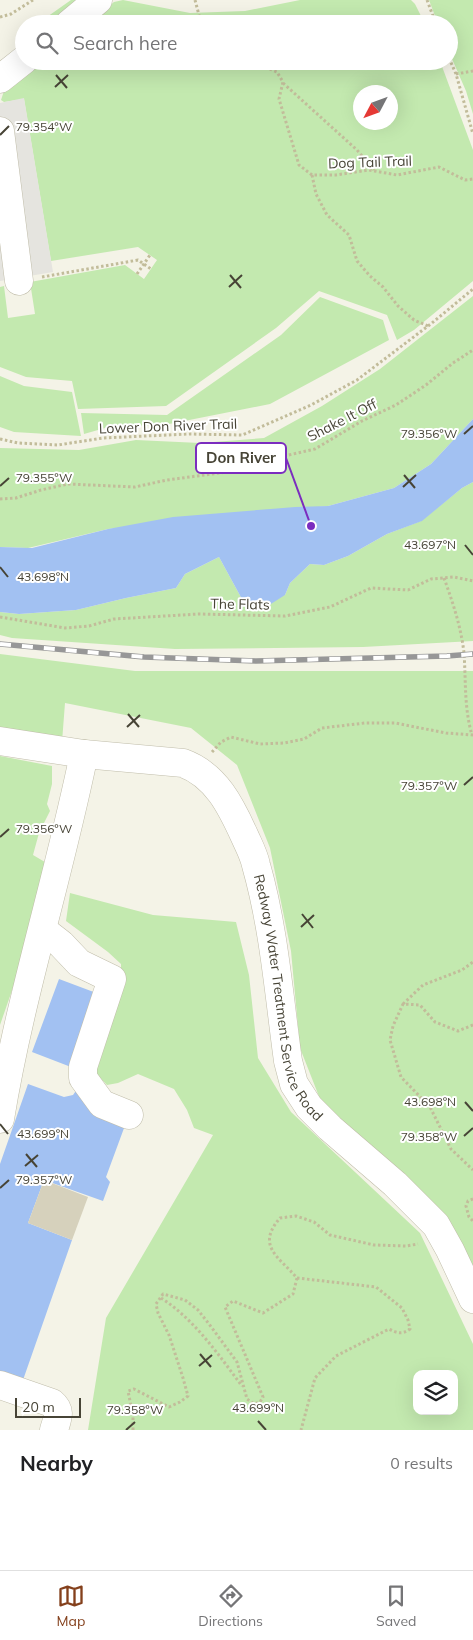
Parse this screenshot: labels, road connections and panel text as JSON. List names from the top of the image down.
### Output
{
  "streets": {
    "lane": ["Redway Water Treatment Service Road"],
    "path": [
      "Dog Tail Trail",
      "Shake It Off",
      "Lower Don River Trail",
      "The Flats"
    ]
  },
  "places": ["Don River"],
  "scale_bar": "20 m",
  "north": "bottom left",
  "page": {
    "search": "Search here",
    "scale": "20 m",
    "heading": ["Nearby", "0 results"],
    "nav": ["Map", "Directions", "Saved"]
  },
  "coordinates": [
    "79.354°W",
    "79.356°W",
    "79.355°W",
    "43.697°N",
    "43.698°N",
    "79.357°W",
    "43.699°N",
    "79.358°W"
  ]
}
